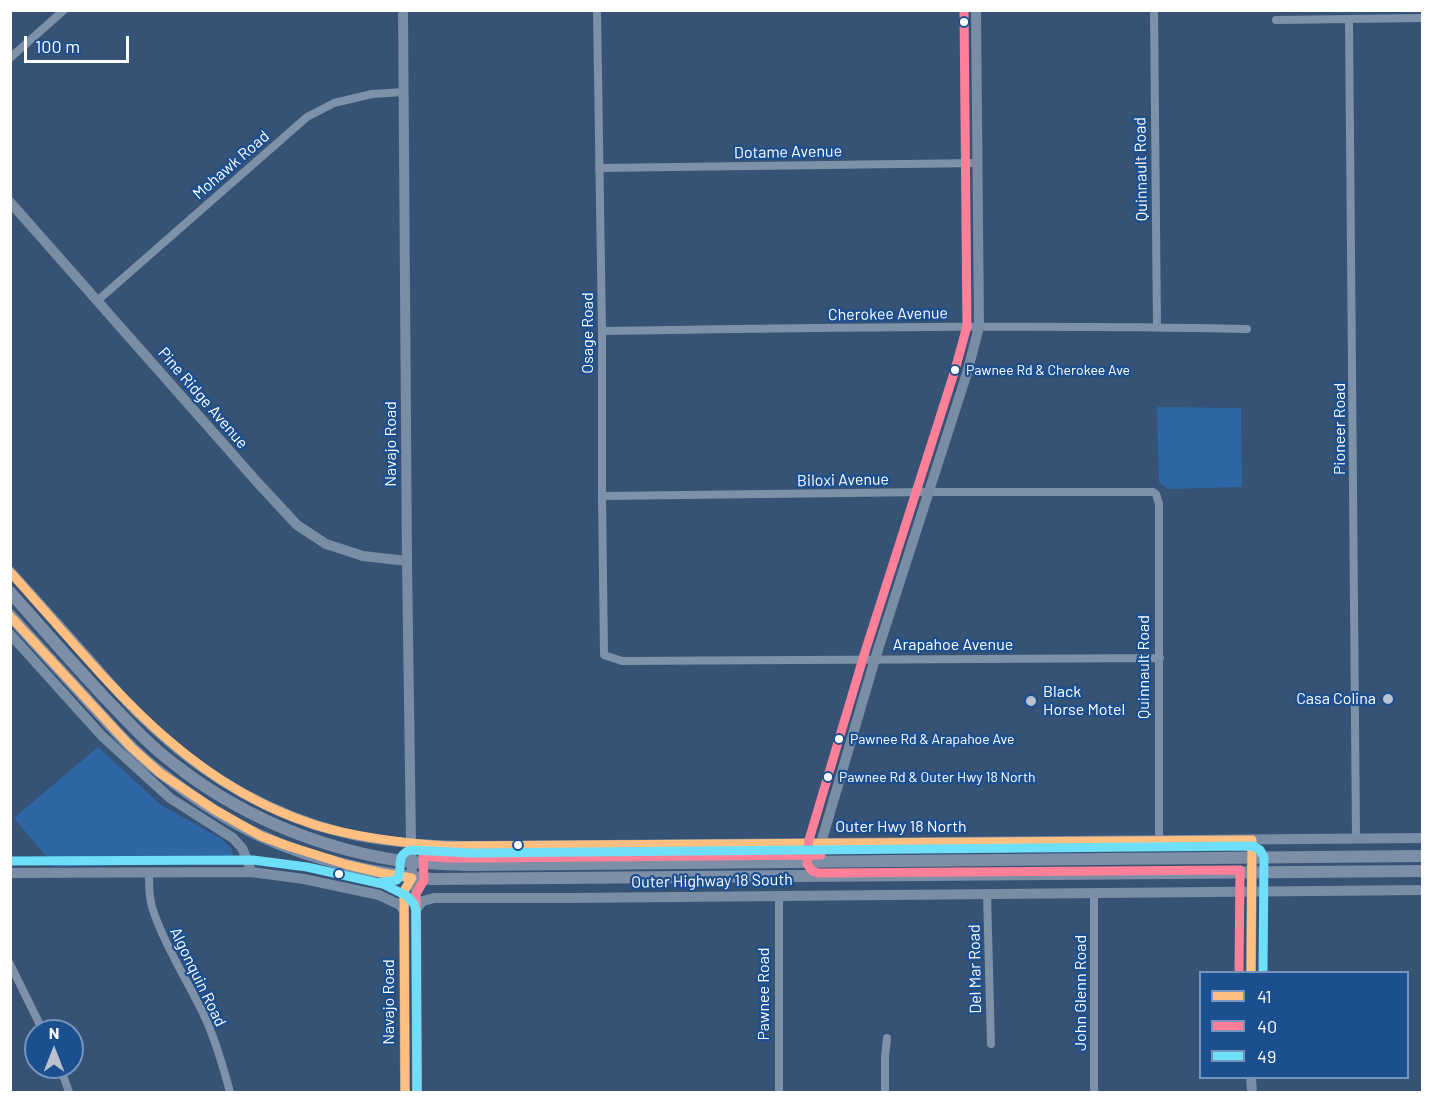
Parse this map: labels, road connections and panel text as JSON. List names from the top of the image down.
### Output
{
  "streets": {
    "street": [
      "Dotame Avenue",
      "Mohawk Road",
      "Quinnault Road",
      "Cherokee Avenue",
      "Osage Road",
      "Pine Ridge Avenue",
      "Pioneer Road",
      "Navajo Road",
      "Biloxi Avenue",
      "Arapahoe Avenue",
      "Outer Hwy 18 North",
      "Outer Highway 18 South",
      "Del Mar Road",
      "Algonquin Road",
      "John Glenn Road",
      "Pawnee Road"
    ]
  },
  "crossings": [
    ["Dotame Avenue", "Osage Road"],
    ["Mohawk Road", "Pine Ridge Avenue"],
    ["Mohawk Road", "Navajo Road"],
    ["Quinnault Road", "Cherokee Avenue"],
    ["Quinnault Road", "Biloxi Avenue"],
    ["Quinnault Road", "Arapahoe Avenue"],
    ["Quinnault Road", "Outer Hwy 18 North"],
    ["Cherokee Avenue", "Osage Road"],
    ["Osage Road", "Biloxi Avenue"],
    ["Osage Road", "Arapahoe Avenue"],
    ["Pine Ridge Avenue", "Navajo Road"],
    ["Pioneer Road", "Outer Hwy 18 North"],
    ["Navajo Road", "Outer Hwy 18 North"],
    ["Outer Highway 18 South", "Del Mar Road"],
    ["Outer Highway 18 South", "John Glenn Road"],
    ["Outer Highway 18 South", "Pawnee Road"]
  ],
  "places": [
    "Pawnee Rd & Cherokee Ave",
    "Casa Colina",
    "Black Horse Motel",
    "Pawnee Rd & Arapahoe Ave",
    "Pawnee Rd & Outer Hwy 18 North"
  ],
  "lines": ["transit line 40", "transit line 41", "transit line 49"],
  "legend": ["41", "40", "49"],
  "scale_bar": "100 m",
  "north": "top"
}
